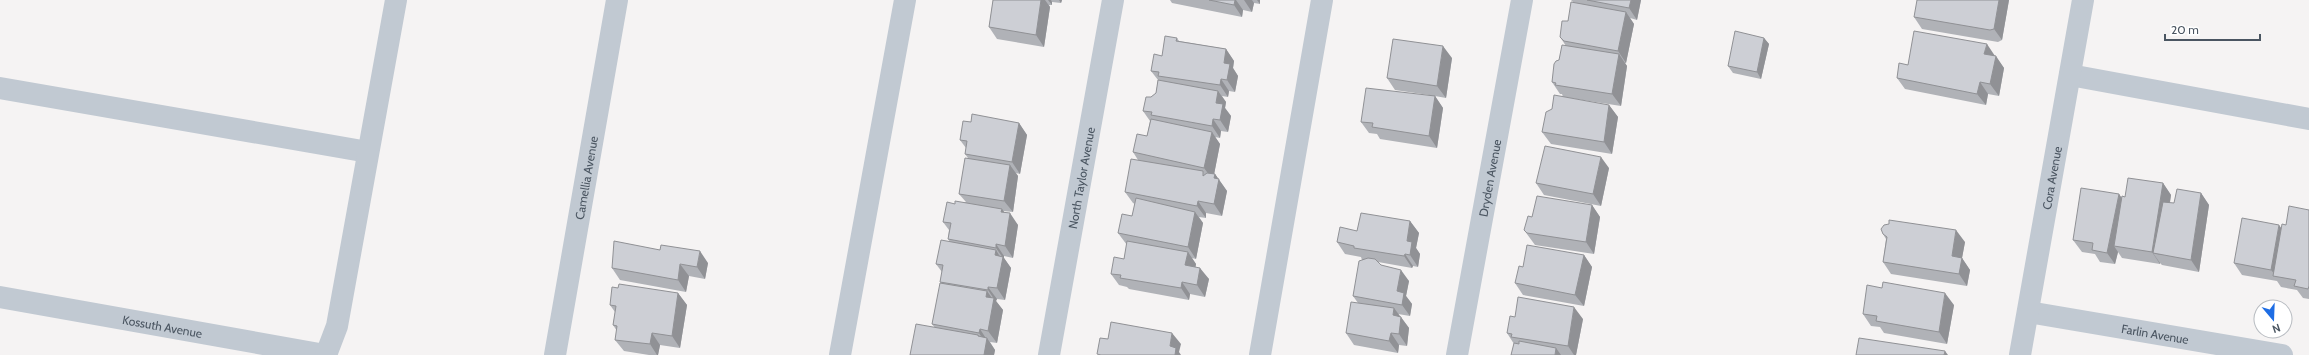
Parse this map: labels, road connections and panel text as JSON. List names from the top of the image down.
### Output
{
  "streets": {
    "street": [
      "Camellia Avenue",
      "North Taylor Avenue",
      "Dryden Avenue",
      "Cora Avenue",
      "Kossuth Avenue",
      "Farlin Avenue"
    ]
  },
  "crossings": [
    ["Cora Avenue", "Farlin Avenue"]
  ],
  "scale_bar": "20 m",
  "north": "bottom"
}
